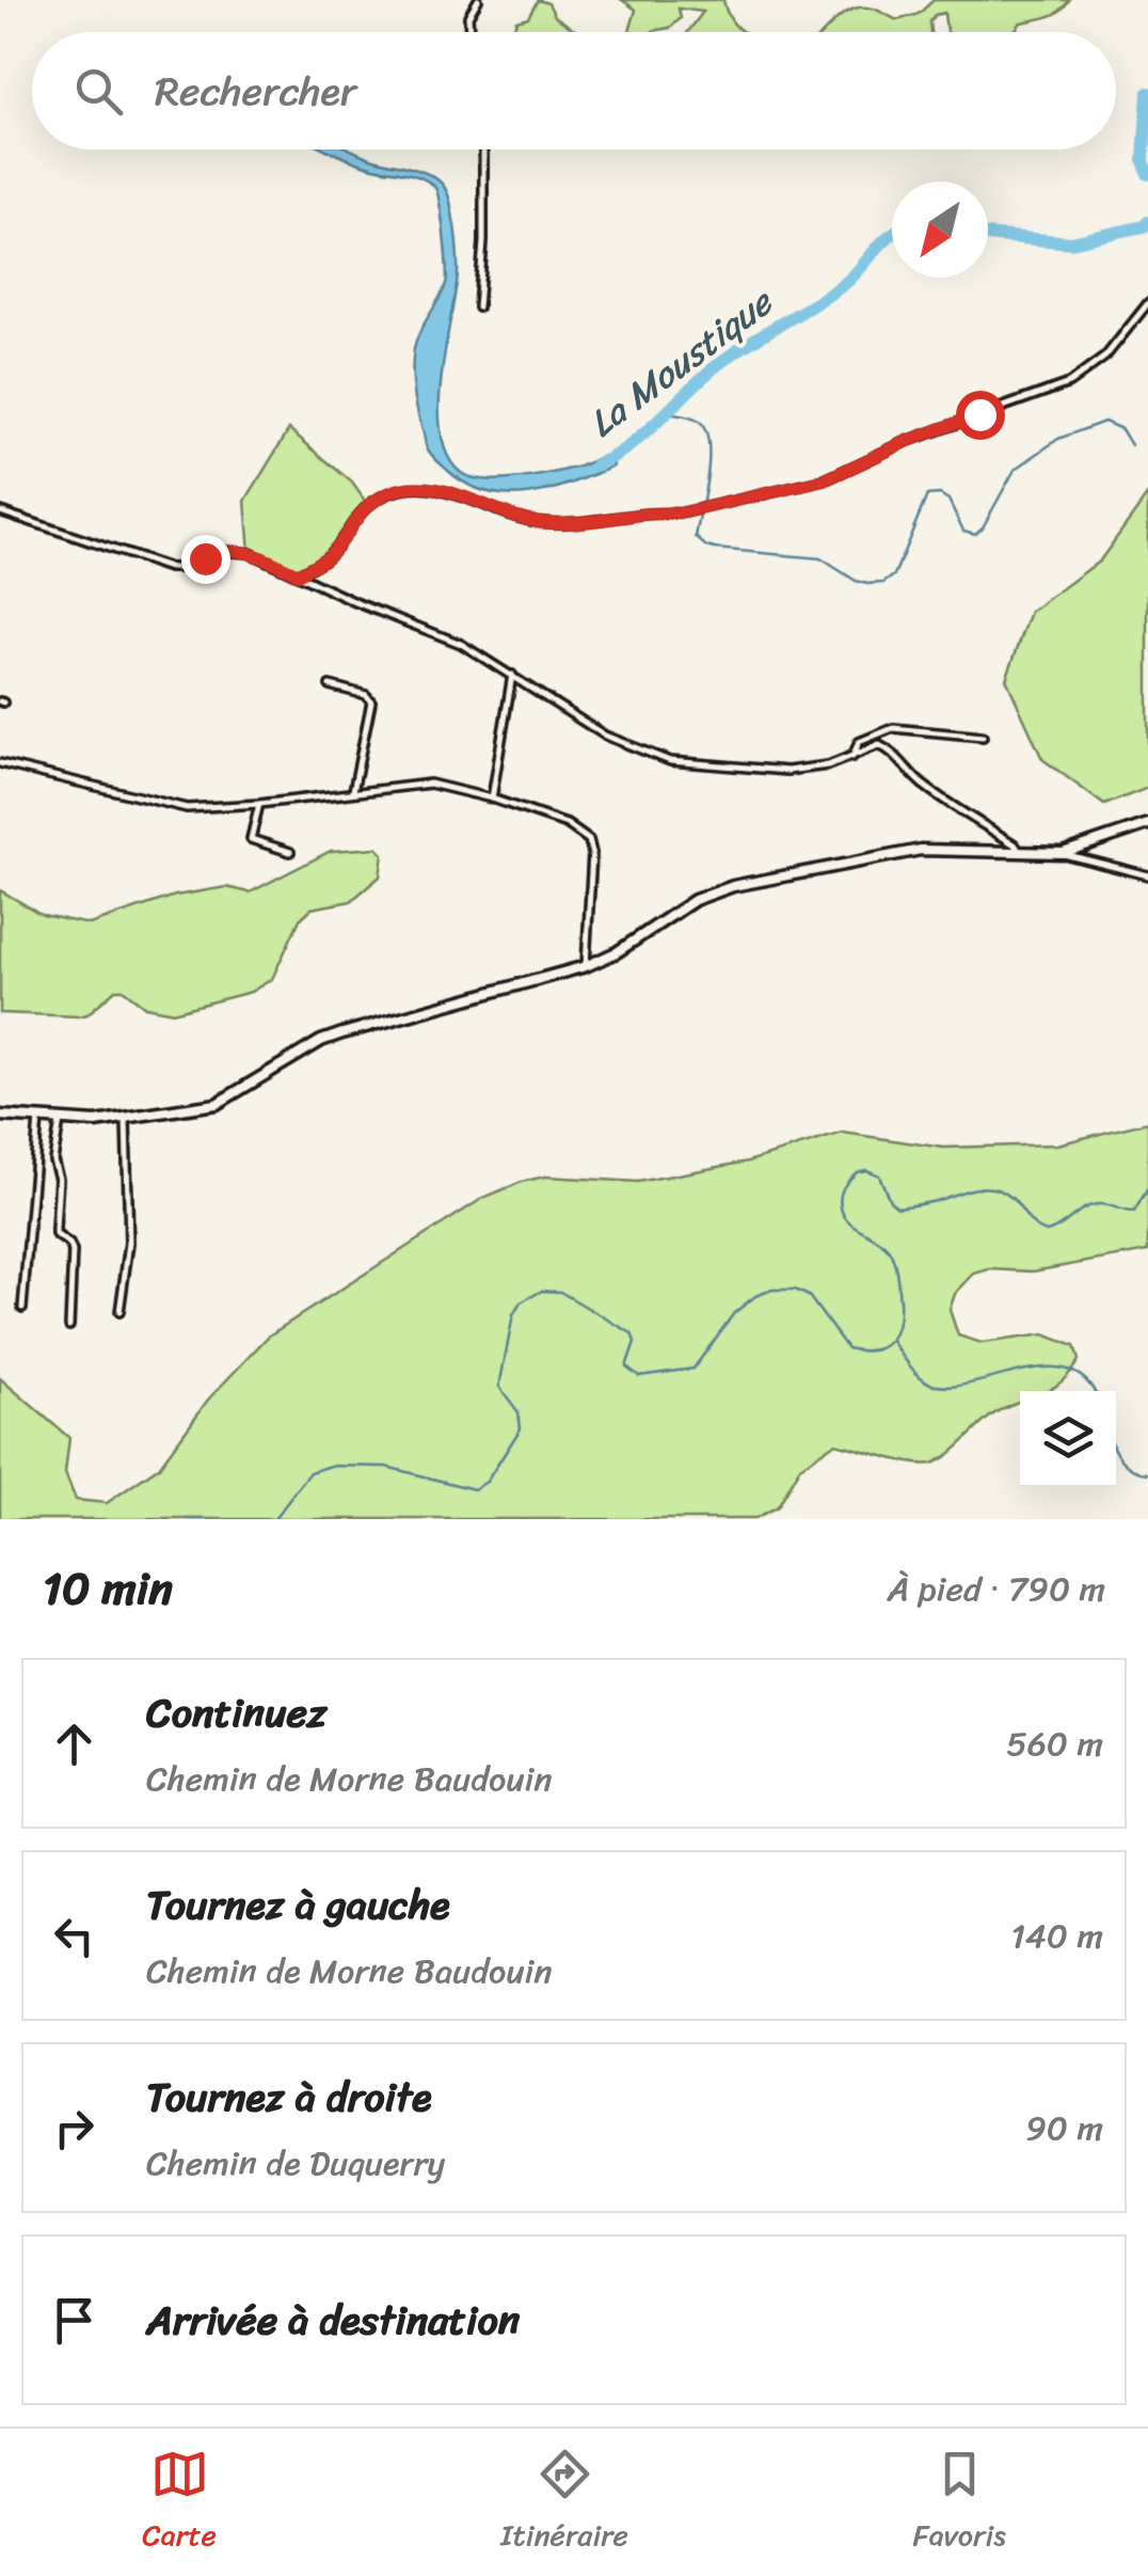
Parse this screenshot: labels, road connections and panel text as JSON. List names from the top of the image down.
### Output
{
  "water": ["La Moustique"],
  "north": "bottom left",
  "page": {
    "search": "Rechercher",
    "heading": ["10 min", "À pied · 790 m"],
    "list": [
      ["Continuez", "Chemin de Morne Baudouin", "560 m"],
      ["Tournez à gauche", "Chemin de Morne Baudouin", "140 m"],
      ["Tournez à droite", "Chemin de Duquerry", "90 m"],
      "Arrivée à destination"
    ],
    "nav": ["Carte", "Itinéraire", "Favoris"]
  }
}
